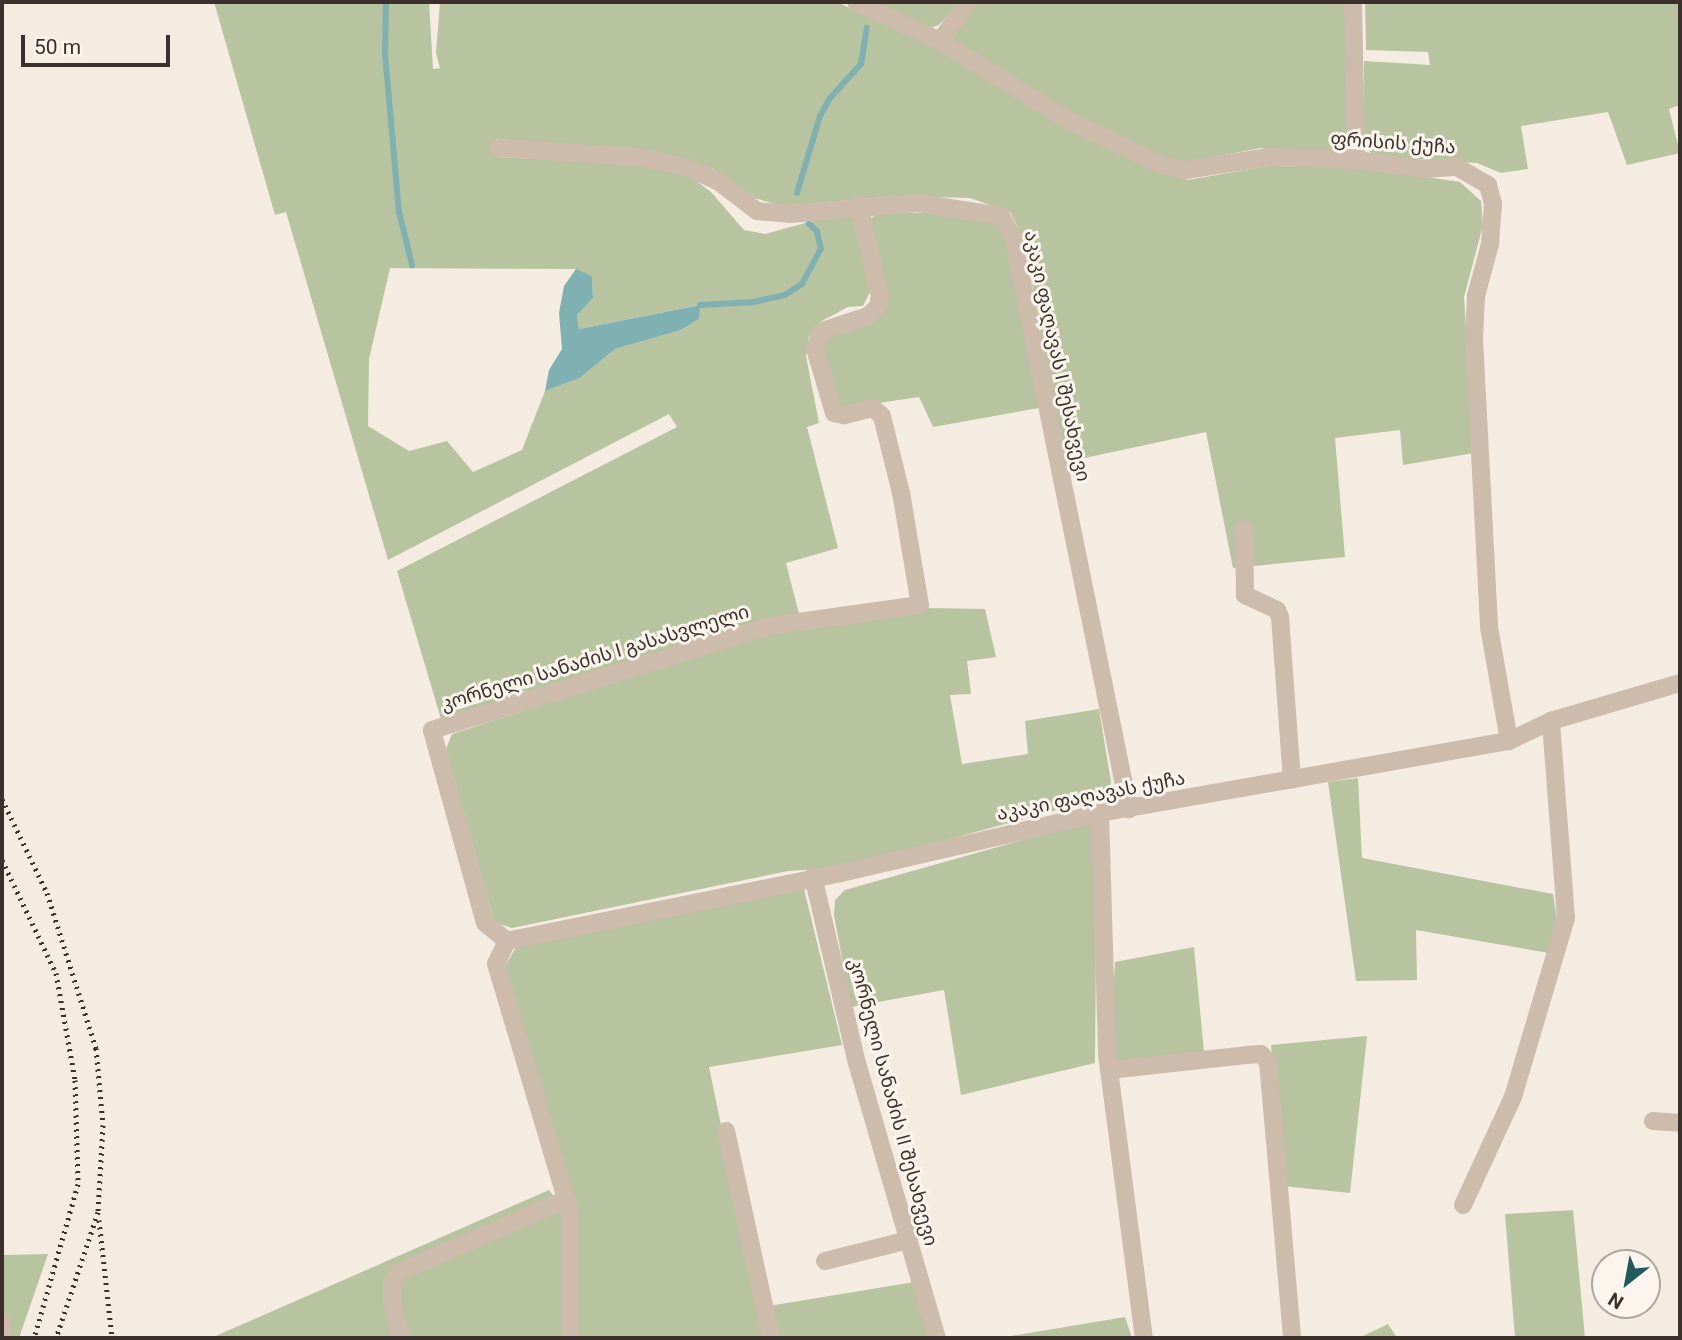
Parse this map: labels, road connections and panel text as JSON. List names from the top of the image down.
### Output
{
  "streets": {
    "street": [
      "ფრისის ქუჩა",
      "აკაკი ფაღავას I შესახვევი",
      "კორნელი სანაძის I გასასვლელი",
      "აკაკი ფაღავას ქუჩა",
      "კორნელი სანაძის II შესახვევი"
    ]
  },
  "crossings": [
    ["ფრისის ქუჩა", "აკაკი ფაღავას ქუჩა"],
    ["აკაკი ფაღავას I შესახვევი", "კორნელი სანაძის I გასასვლელი"],
    ["აკაკი ფაღავას I შესახვევი", "აკაკი ფაღავას ქუჩა"],
    ["კორნელი სანაძის I გასასვლელი", "აკაკი ფაღავას ქუჩა"],
    ["აკაკი ფაღავას ქუჩა", "კორნელი სანაძის II შესახვევი"]
  ],
  "scale_bar": "50 m",
  "north": "bottom left"
}
